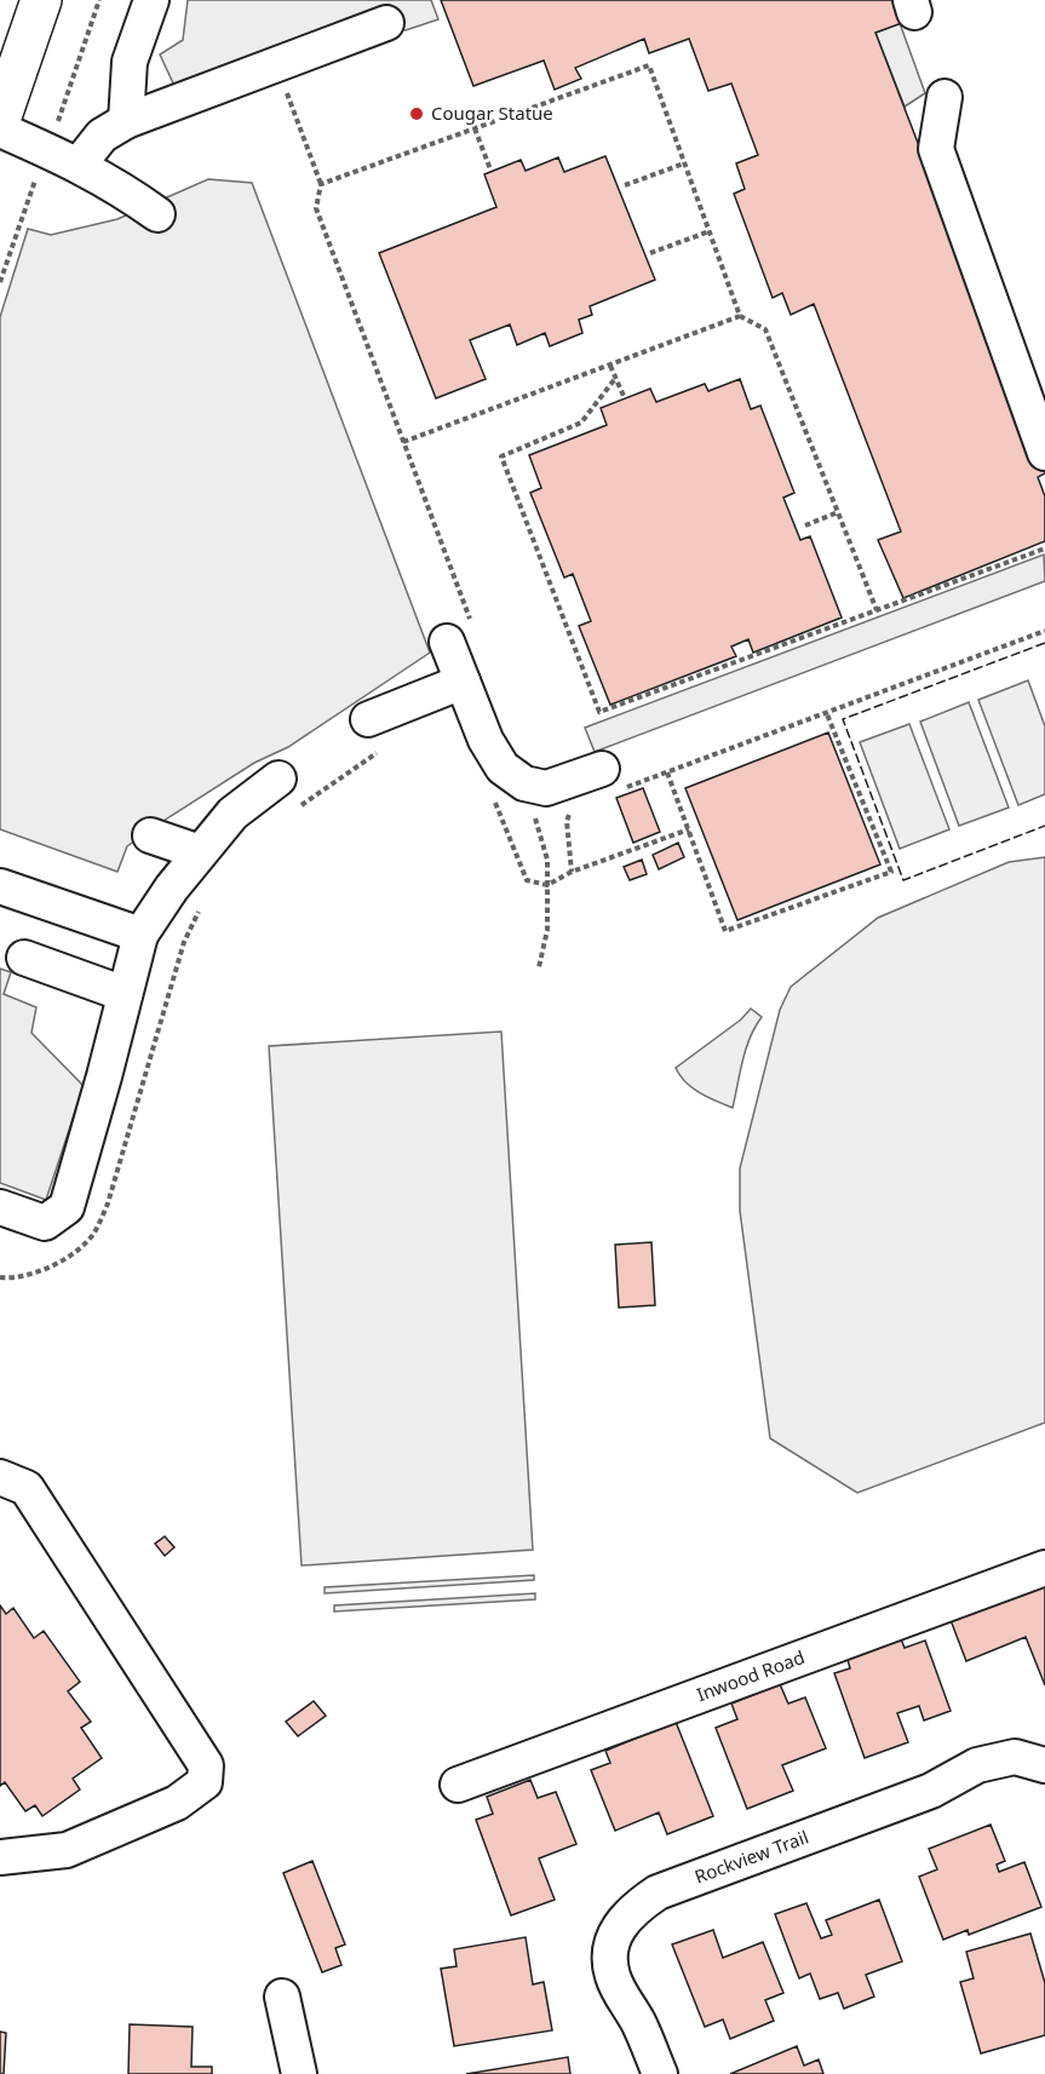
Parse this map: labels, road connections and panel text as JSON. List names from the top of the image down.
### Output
{
  "streets": {
    "street": ["Inwood Road", "Rockview Trail"]
  },
  "places": ["Cougar Statue"]
}
